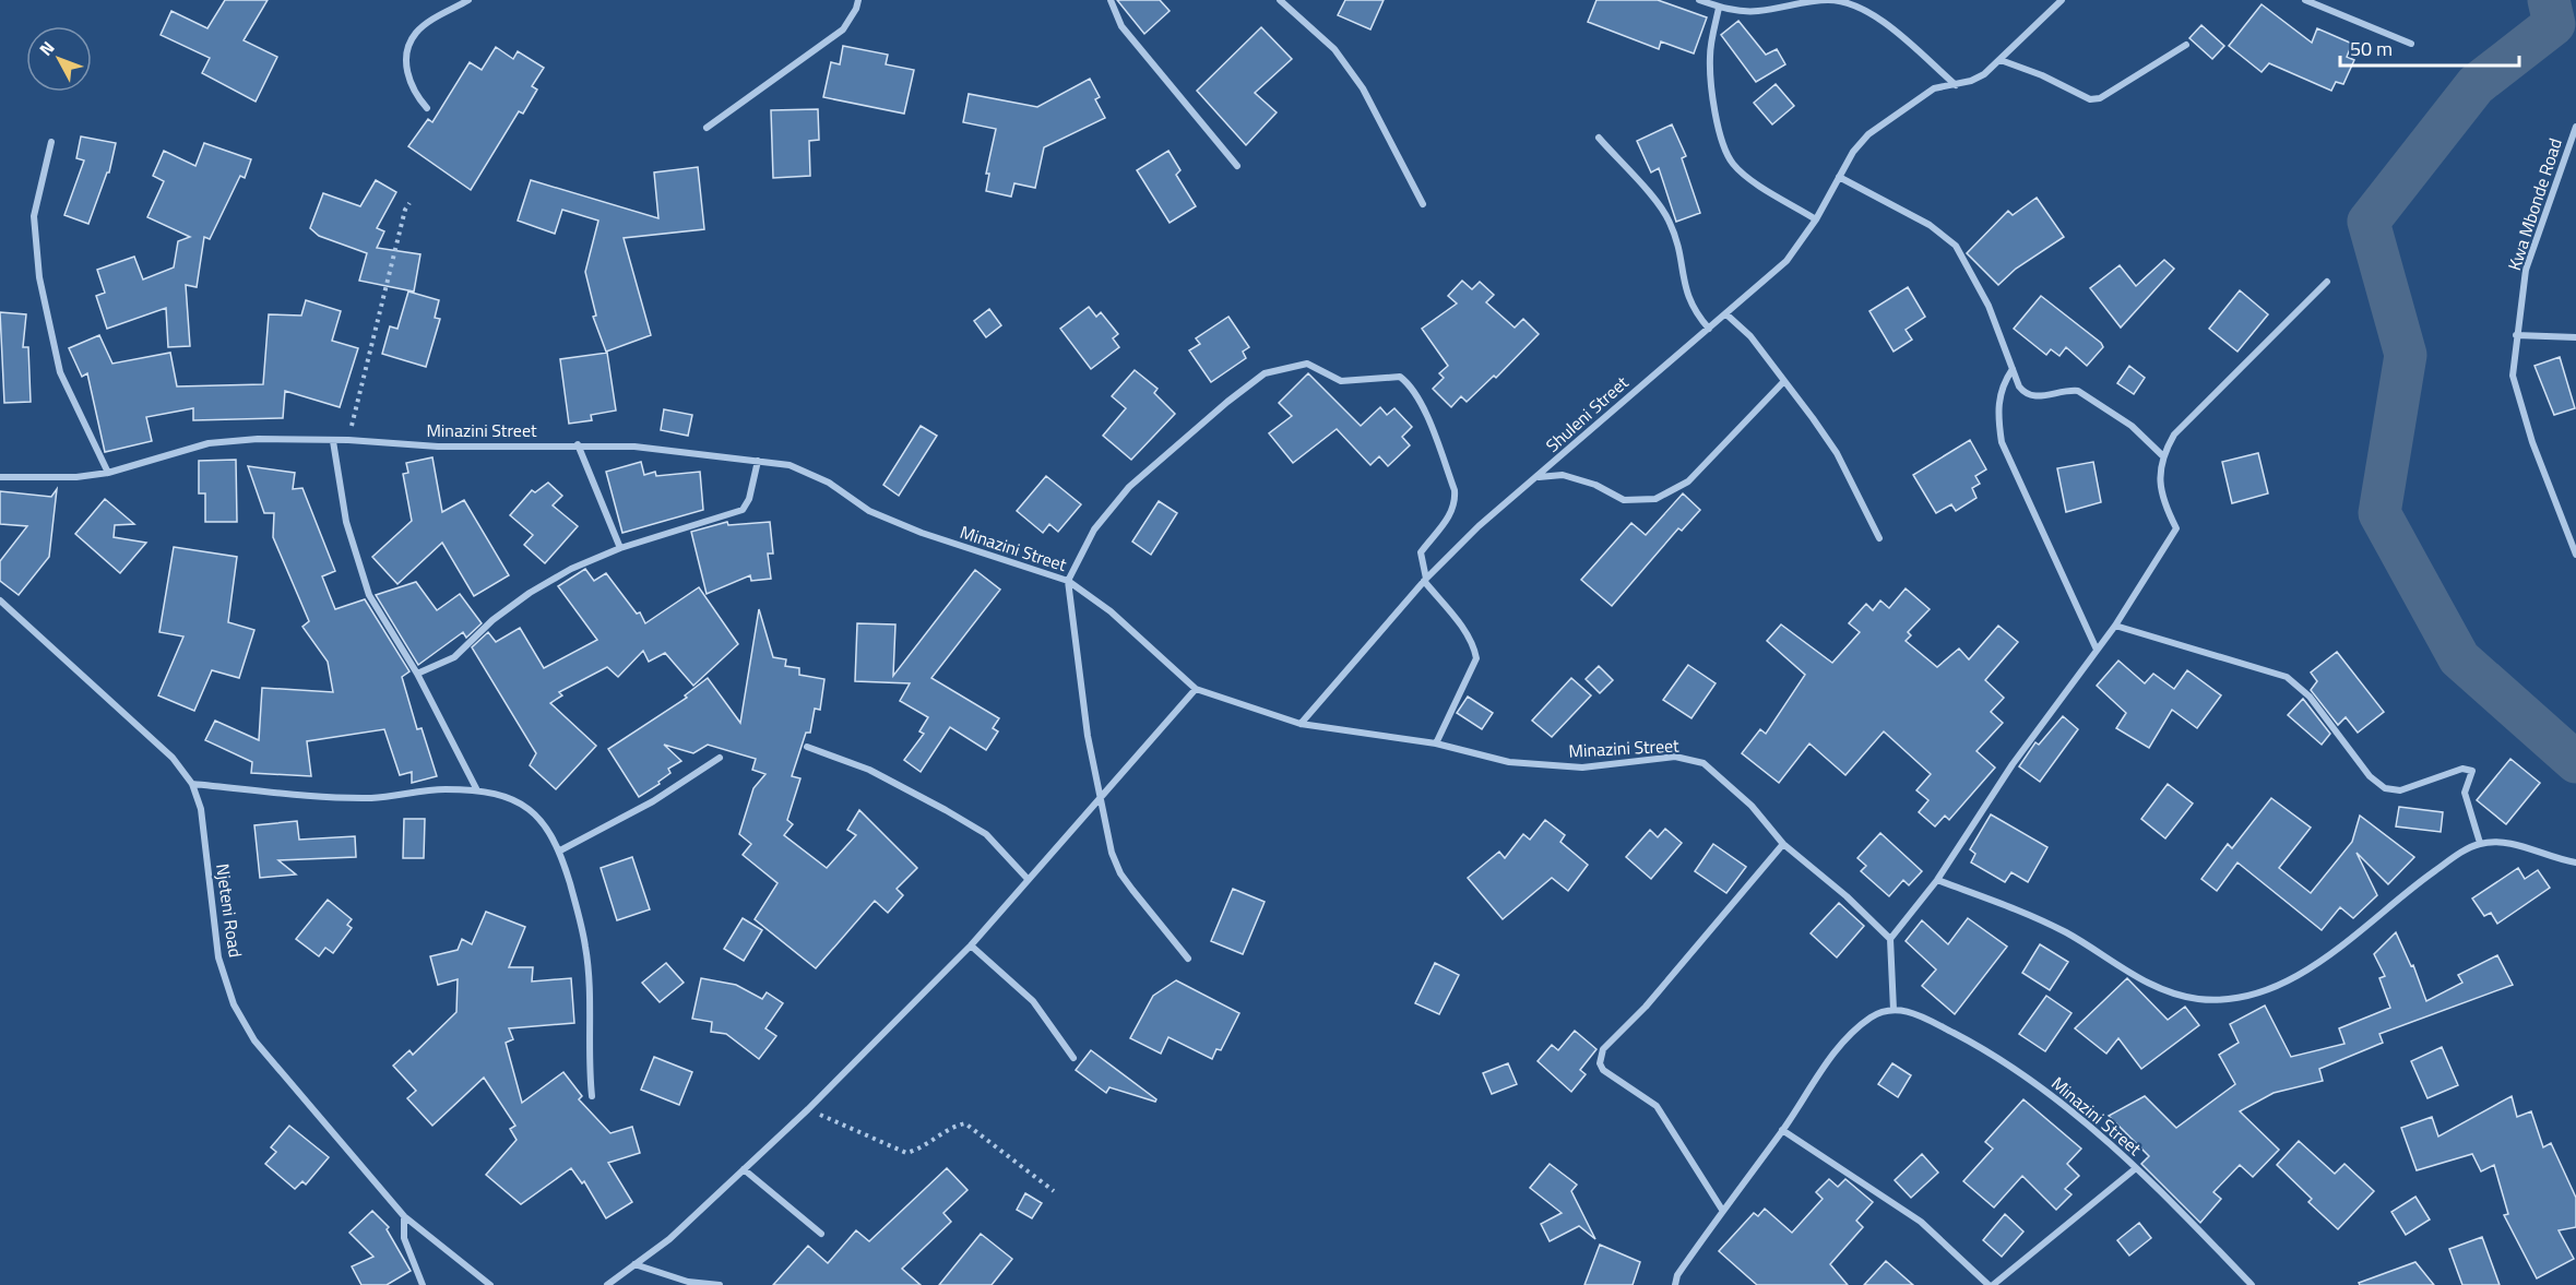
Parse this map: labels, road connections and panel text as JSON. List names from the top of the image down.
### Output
{
  "streets": {
    "street": [
      "Kwa Mbonde Road",
      "Shuleni Street",
      "Minazini Street",
      "Njeteni Road"
    ]
  },
  "crossings": [
    ["Shuleni Street", "Minazini Street"]
  ],
  "scale_bar": "50 m",
  "north": "top left"
}
